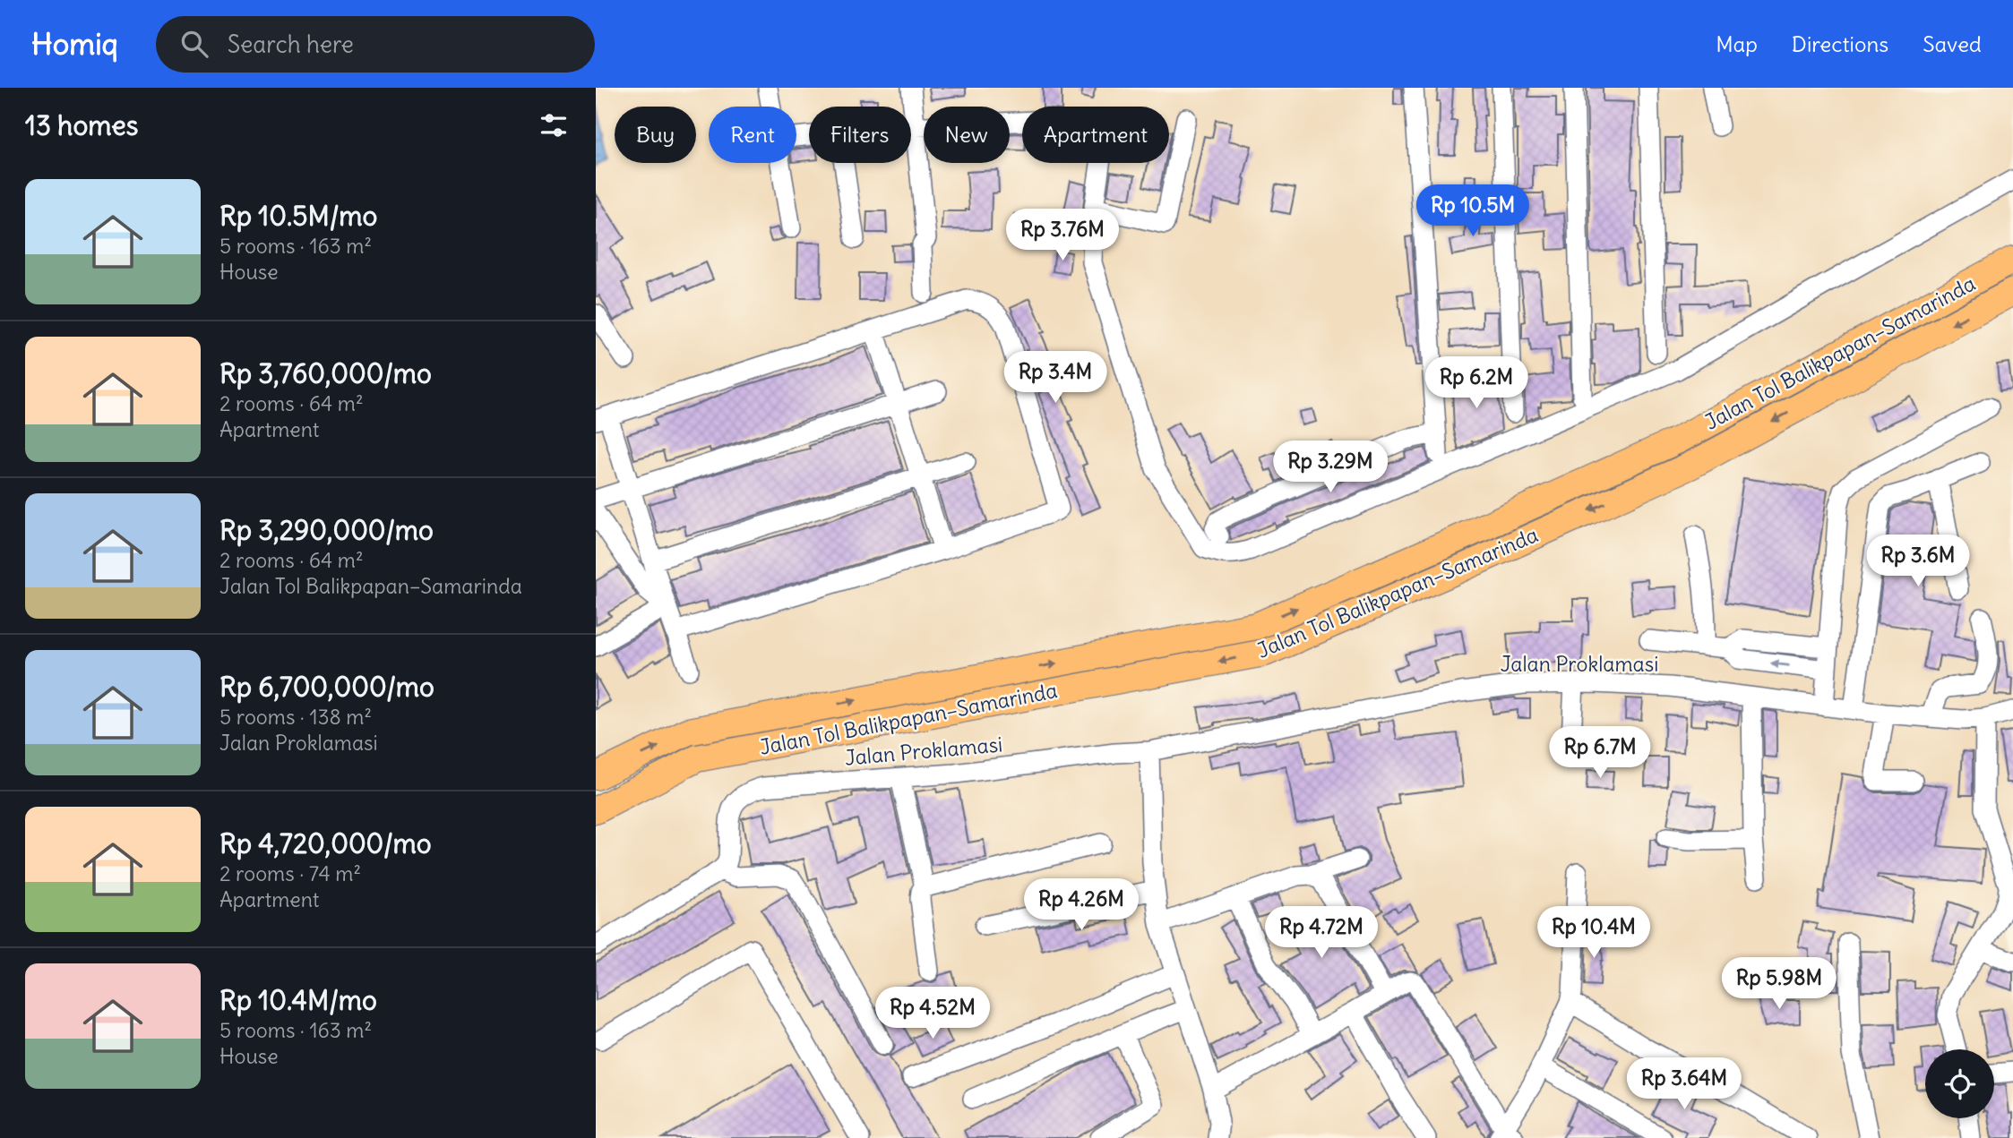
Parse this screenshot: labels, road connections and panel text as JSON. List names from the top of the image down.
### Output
{
  "streets": {
    "highway": ["Jalan Tol Balikpapan–Samarinda"],
    "street": ["Jalan Proklamasi"]
  },
  "page": {
    "header": "Homiq",
    "search": "Search here",
    "nav": ["Map", "Directions", "Saved"],
    "heading": "13 homes",
    "chip": [
      "Buy",
      "Rent",
      "Filters",
      "New",
      "Apartment"
    ],
    "list": [
      {
        "name": "Rp 10.5M/mo",
        "note": "5 rooms · 163 m² · House"
      },
      {
        "name": "Rp 3,760,000/mo",
        "note": "2 rooms · 64 m² · Apartment"
      },
      {
        "name": "Rp 3,290,000/mo",
        "note": "2 rooms · 64 m² · Jalan Tol Balikpapan–Samarinda"
      },
      {
        "name": "Rp 6,700,000/mo",
        "note": "5 rooms · 138 m² · Jalan Proklamasi"
      },
      {
        "name": "Rp 4,720,000/mo",
        "note": "2 rooms · 74 m² · Apartment"
      },
      {
        "name": "Rp 10.4M/mo",
        "note": "5 rooms · 163 m² · House"
      }
    ],
    "price": [
      "Rp 10.5M",
      "Rp 3.76M",
      "Rp 3.4M",
      "Rp 6.2M",
      "Rp 3.29M",
      "Rp 3.6M",
      "Rp 6.7M",
      "Rp 4.26M",
      "Rp 4.72M",
      "Rp 10.4M",
      "Rp 5.98M",
      "Rp 4.52M",
      "Rp 3.64M"
    ]
  }
}
